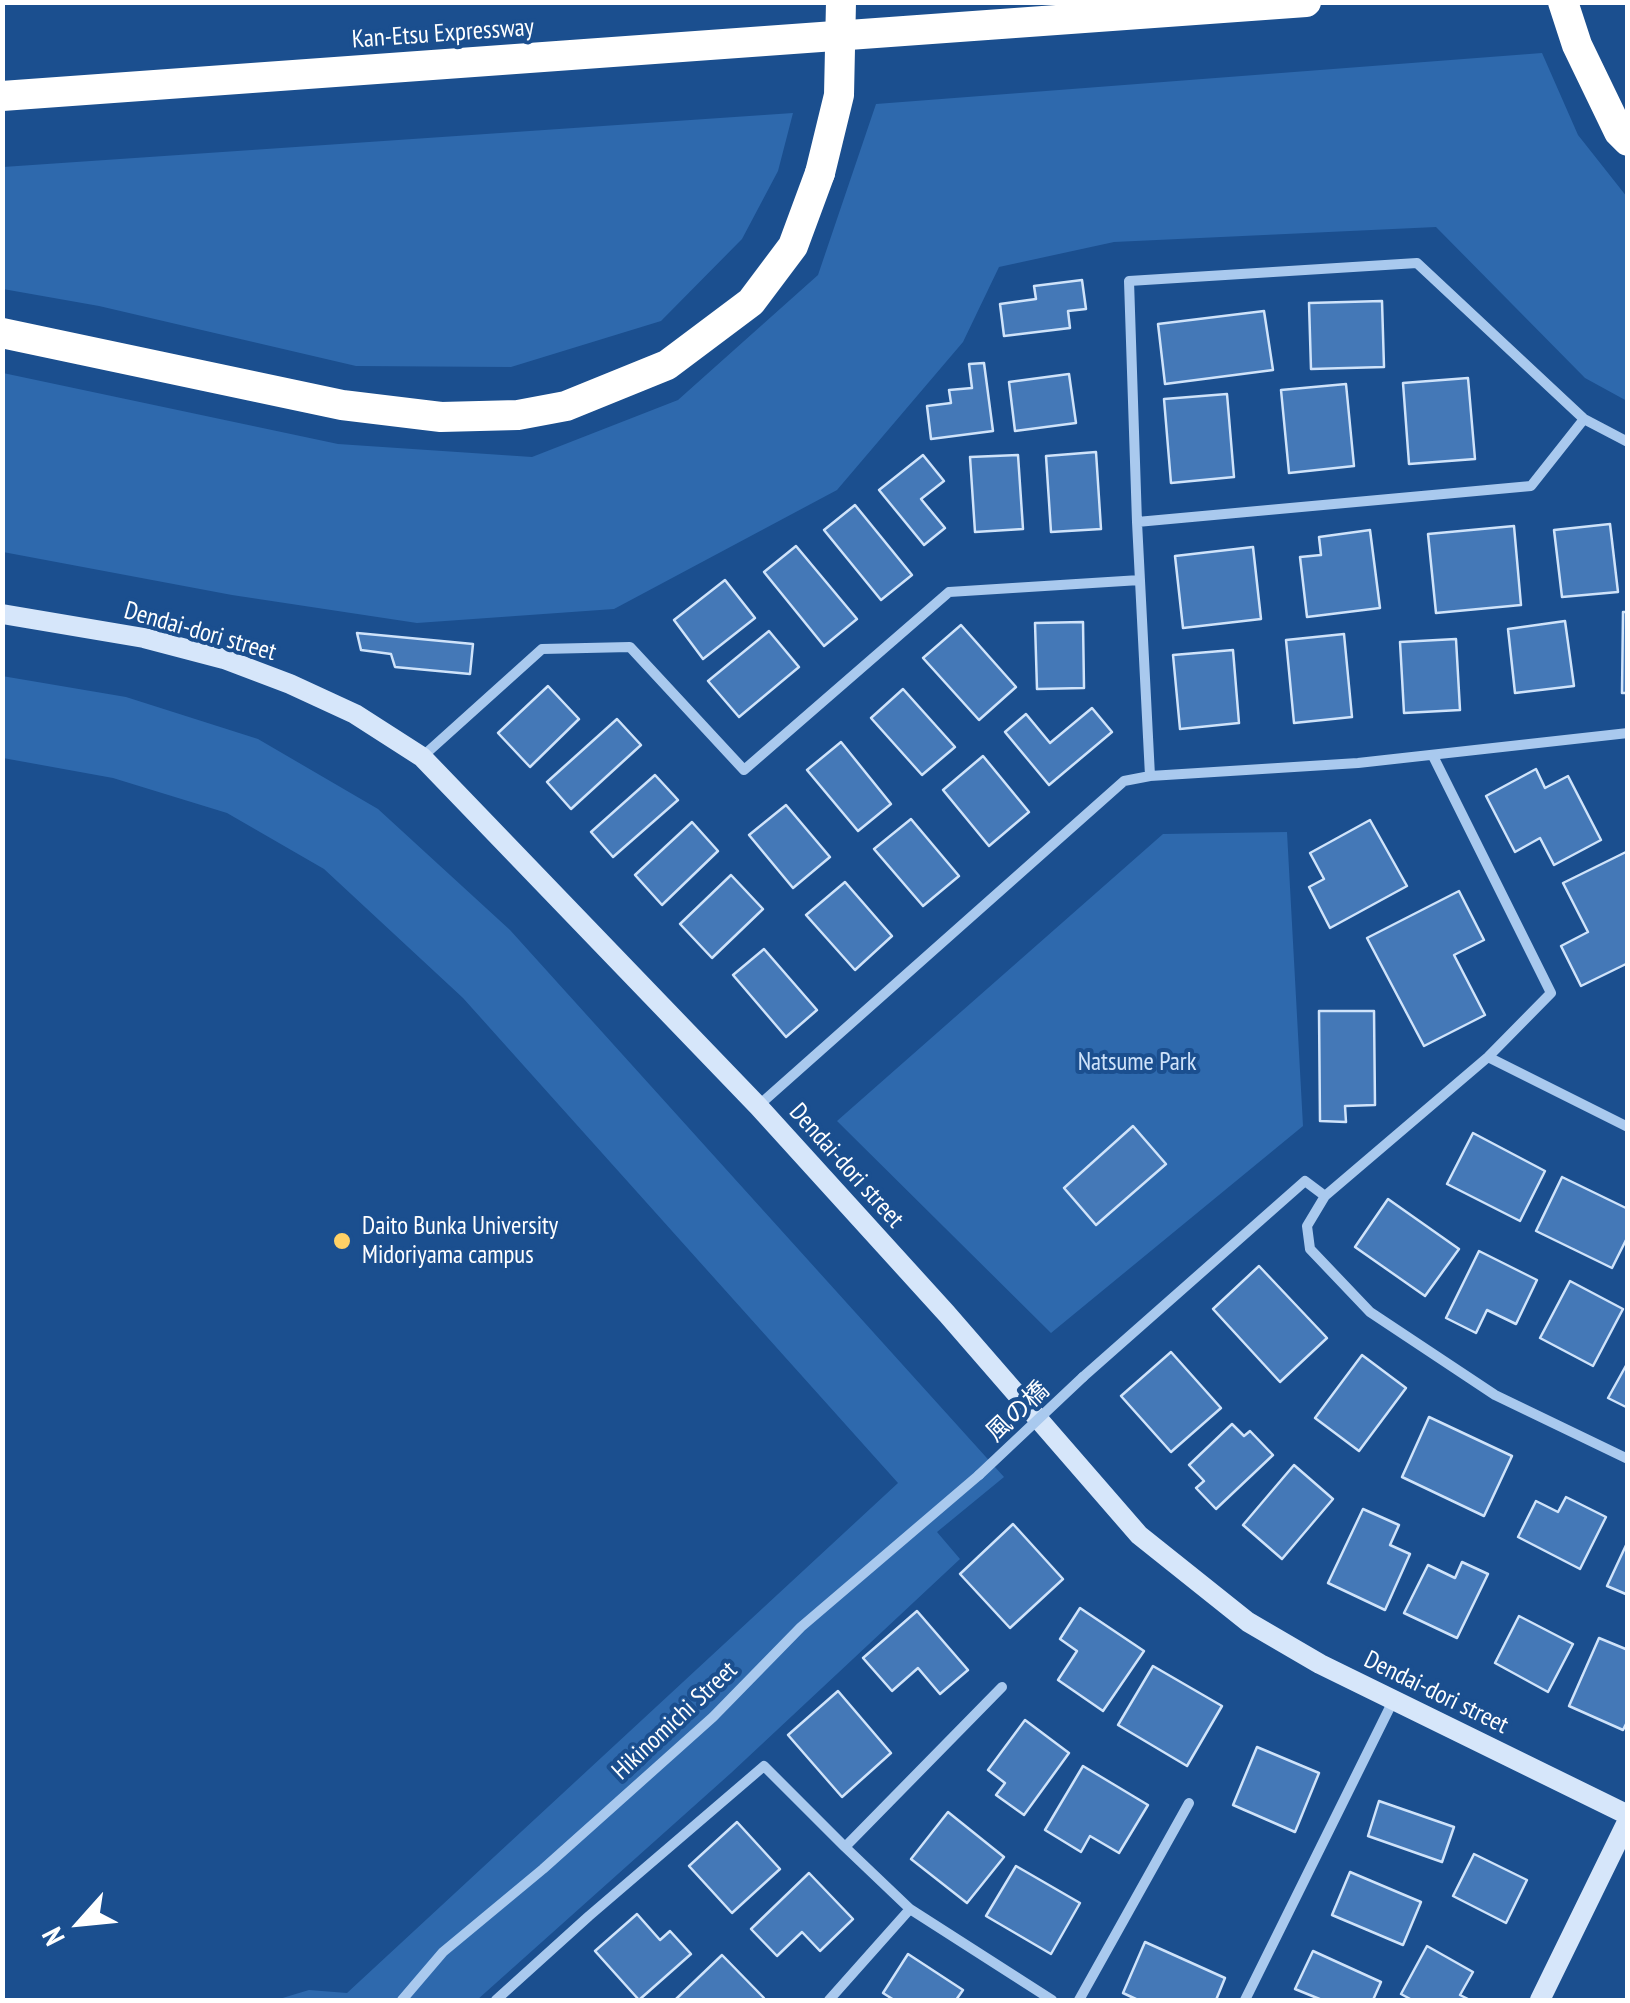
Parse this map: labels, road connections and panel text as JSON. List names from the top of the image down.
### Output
{
  "streets": {
    "highway": ["Kan-Etsu Expressway"],
    "street": ["Dendai-dori street", "風の橋", "Hikinomichi Street"]
  },
  "crossings": [
    ["風の橋", "Hikinomichi Street"]
  ],
  "parks": ["Natsume Park"],
  "places": ["Daito Bunka University Midoriyama campus"],
  "north": "bottom left"
}
